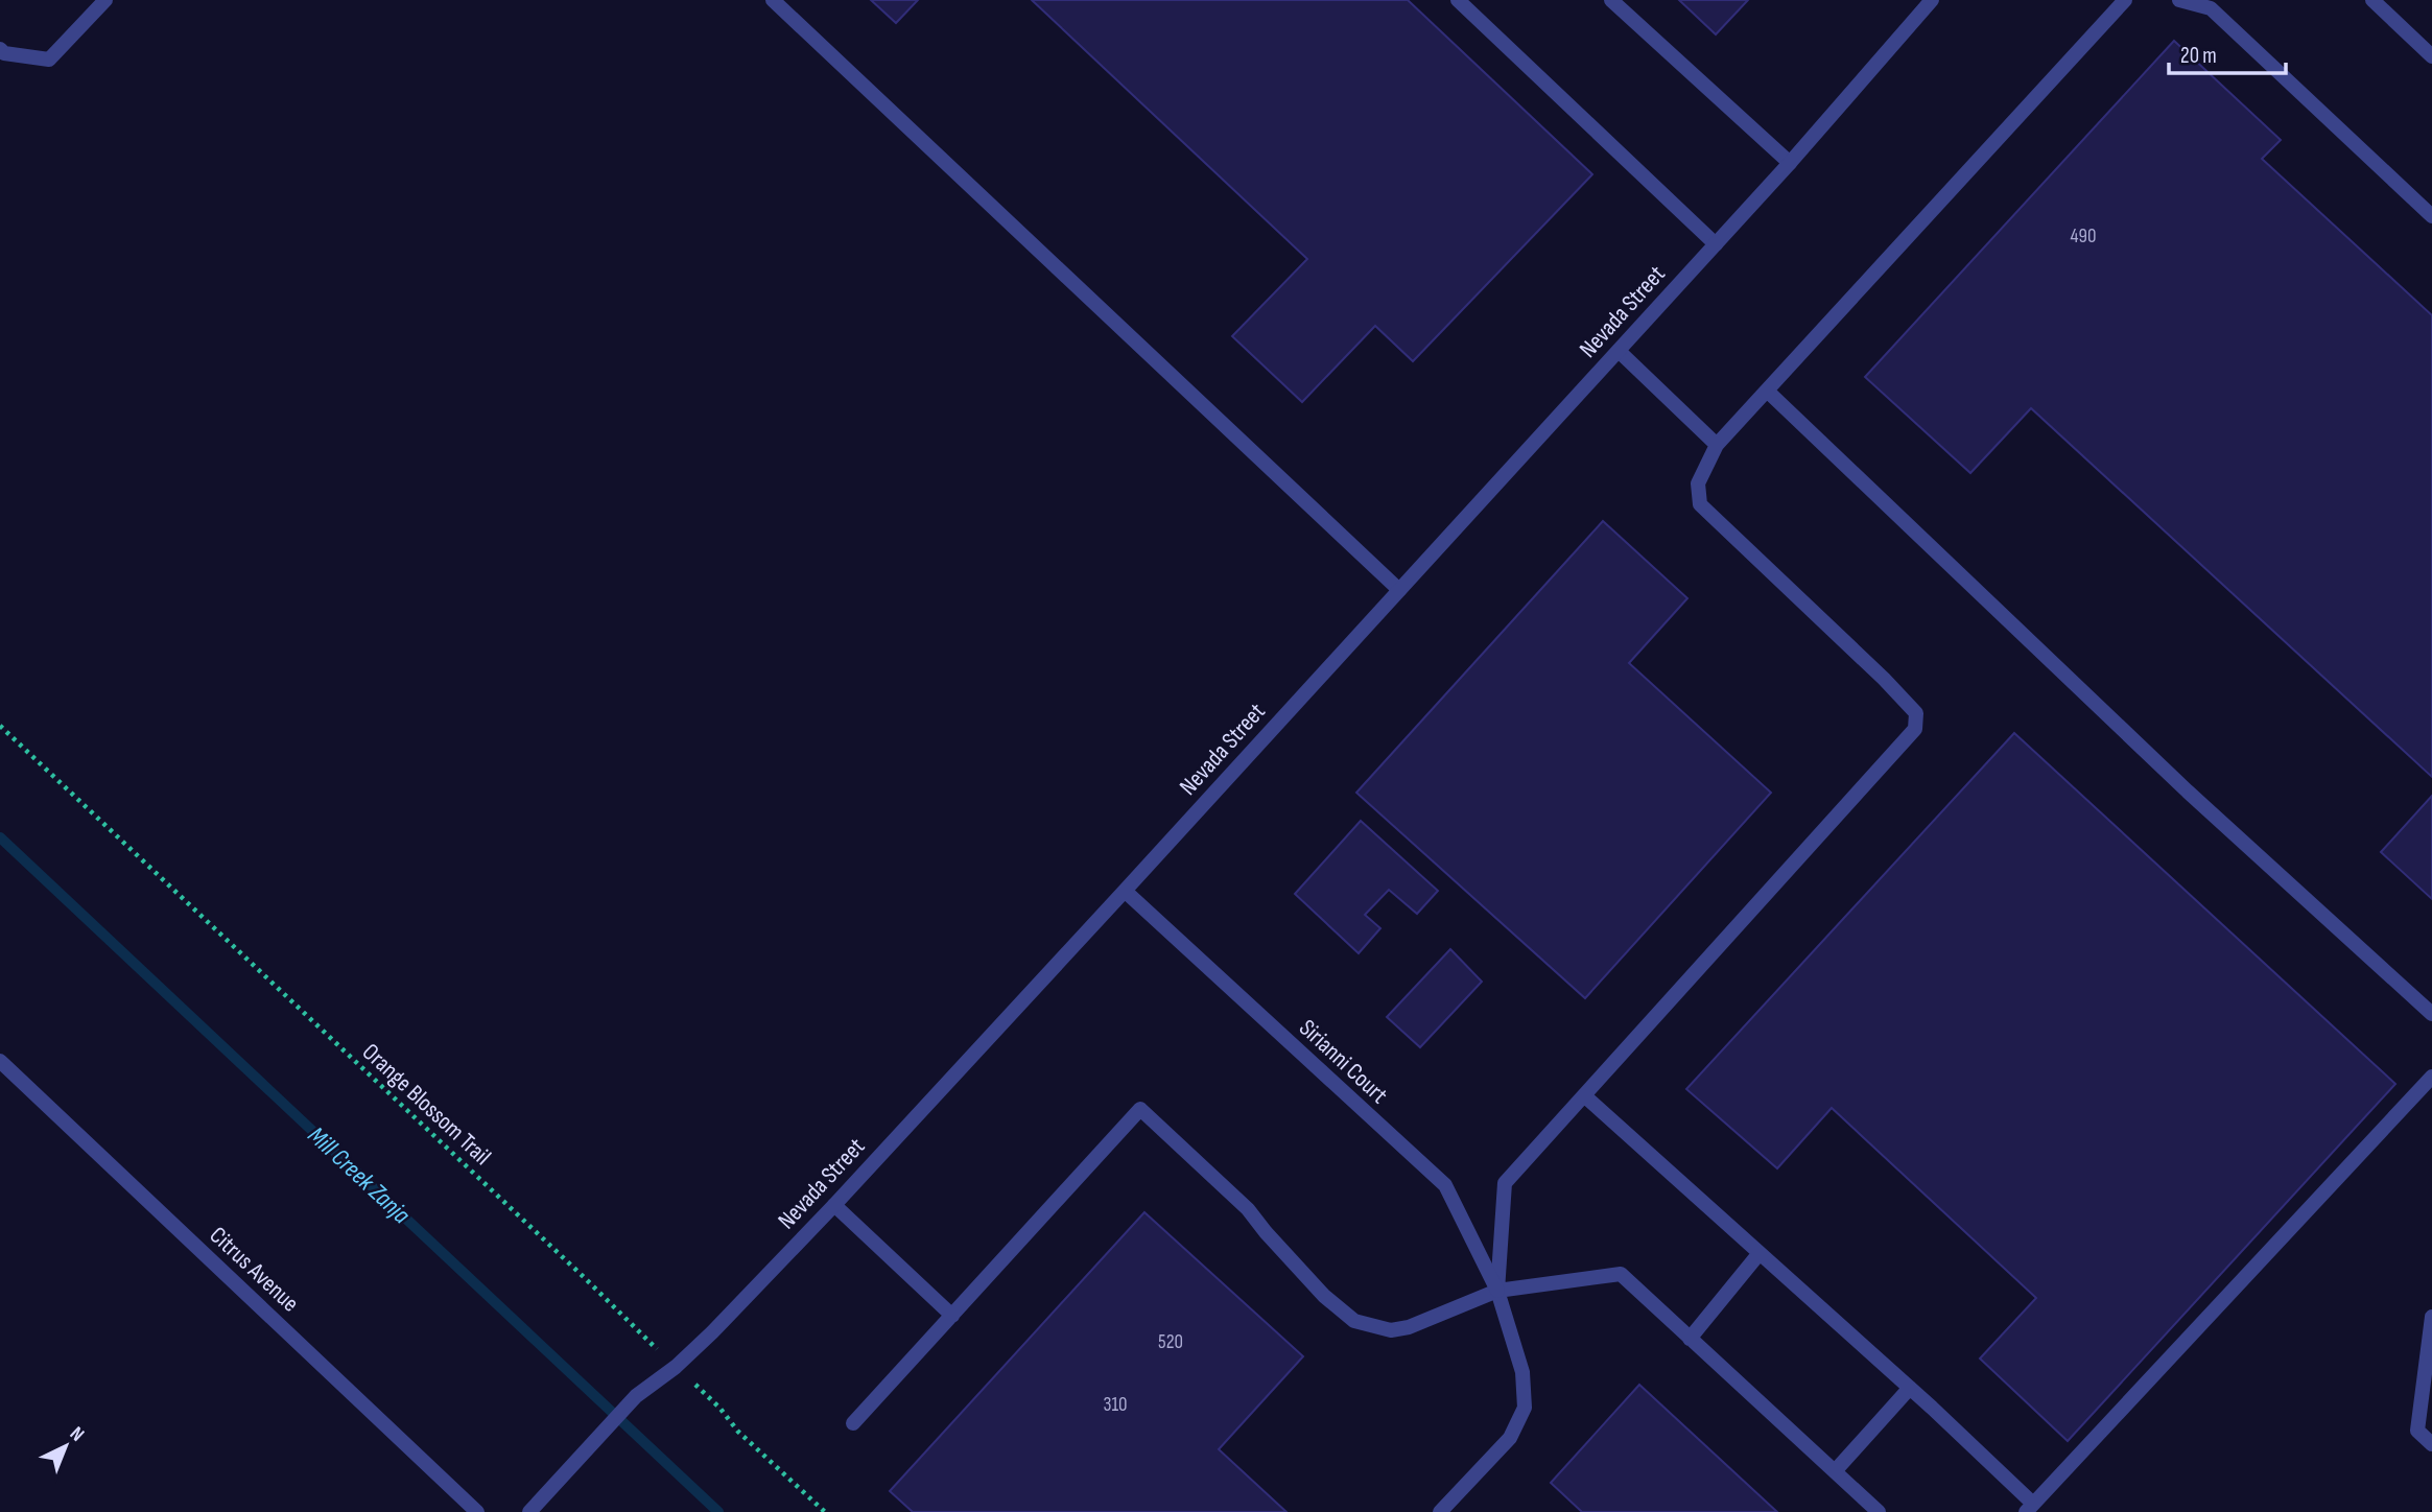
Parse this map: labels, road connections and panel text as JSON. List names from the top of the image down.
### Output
{
  "streets": {
    "street": ["Nevada Street", "Sirianni Court", "Citrus Avenue"],
    "path": ["Orange Blossom Trail"]
  },
  "crossings": [
    ["Nevada Street", "Sirianni Court"],
    ["Nevada Street", "Orange Blossom Trail"]
  ],
  "water": ["Mill Creek Zanja"],
  "house_numbers": ["490", "520", "310"],
  "scale_bar": "20 m",
  "north": "top right"
}
